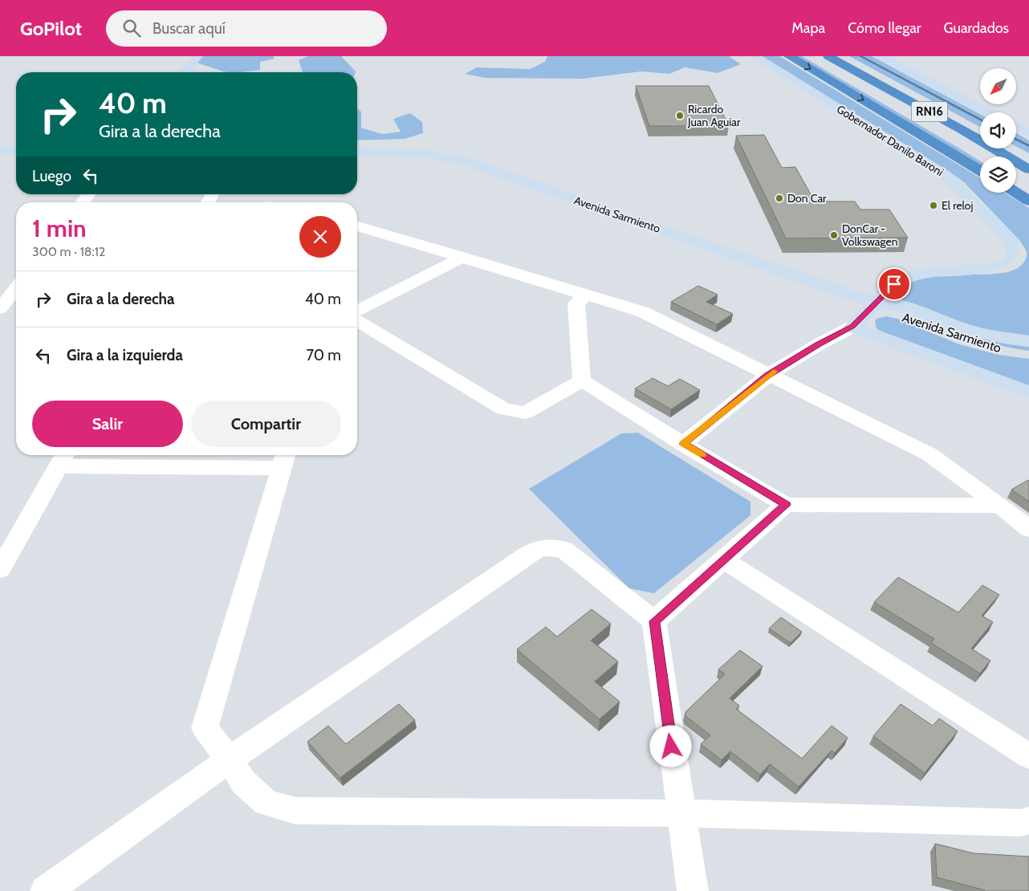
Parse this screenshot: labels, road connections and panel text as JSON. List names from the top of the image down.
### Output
{
  "streets": {
    "highway": ["RN16"],
    "street": ["Gobernador Danilo Baroni", "Avenida Sarmiento"]
  },
  "crossings": [
    ["Gobernador Danilo Baroni", "Avenida Sarmiento"]
  ],
  "places": [
    "Ricardo Juan Aguiar",
    "Don Car",
    "El reloj",
    "DonCar - Volkswagen"
  ],
  "north": "bottom left",
  "page": {
    "header": "GoPilot",
    "search": "Buscar aquí",
    "nav": ["Mapa", "Cómo llegar", "Guardados"],
    "turn": ["40 m", "Gira a la derecha"],
    "then": "Luego",
    "heading": ["1 min", "300 m · 18:12"],
    "list": [
      {
        "name": "Gira a la derecha",
        "value": "40 m"
      },
      {
        "name": "Gira a la izquierda",
        "value": "70 m"
      }
    ],
    "buttons": ["Salir", "Compartir"]
  }
}
